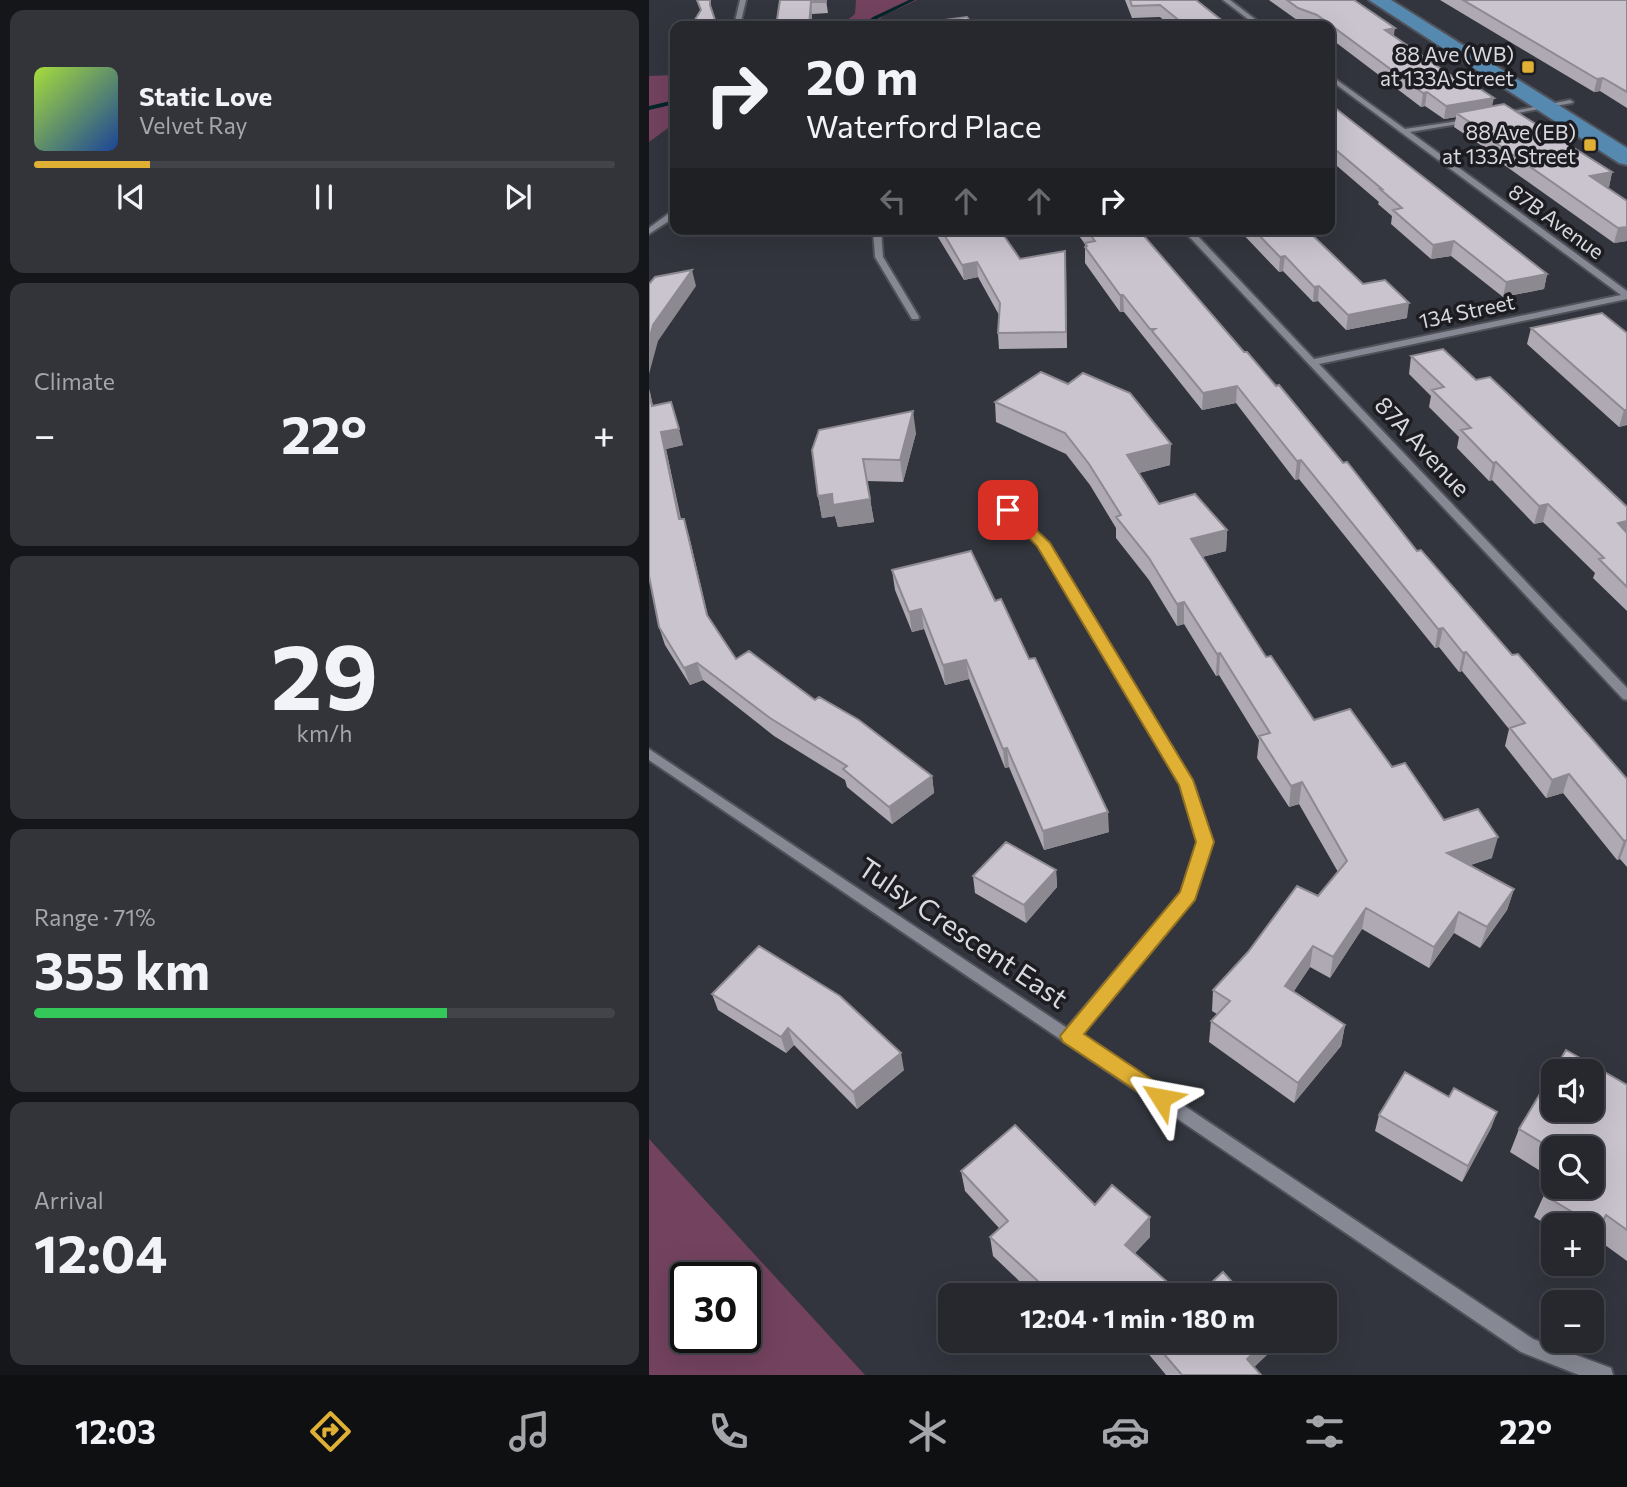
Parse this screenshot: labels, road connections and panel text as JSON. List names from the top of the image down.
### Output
{
  "streets": {
    "street": [
      "87B Avenue",
      "134 Street",
      "87A Avenue",
      "Tulsy Crescent East"
    ]
  },
  "crossings": [
    ["87B Avenue", "134 Street"],
    ["134 Street", "87A Avenue"]
  ],
  "places": {
    "transit": ["88 Ave (WB) at 133A Street", "88 Ave (EB) at 133A Street"]
  },
  "page": {
    "turn": ["20 m", "Waterford Place"],
    "song": ["Static Love", "Velvet Ray"],
    "tile": [
      "Climate",
      ["29", "km/h"],
      ["Range · 71%", "355 km"],
      ["Arrival", "12:04"]
    ],
    "heat": ["−", "22°", "+"],
    "map_buttons": ["+", "−"],
    "limit": "30",
    "trip": "12:04 · 1 min · 180 m",
    "tabs": ["12:03", "22°"]
  }
}
